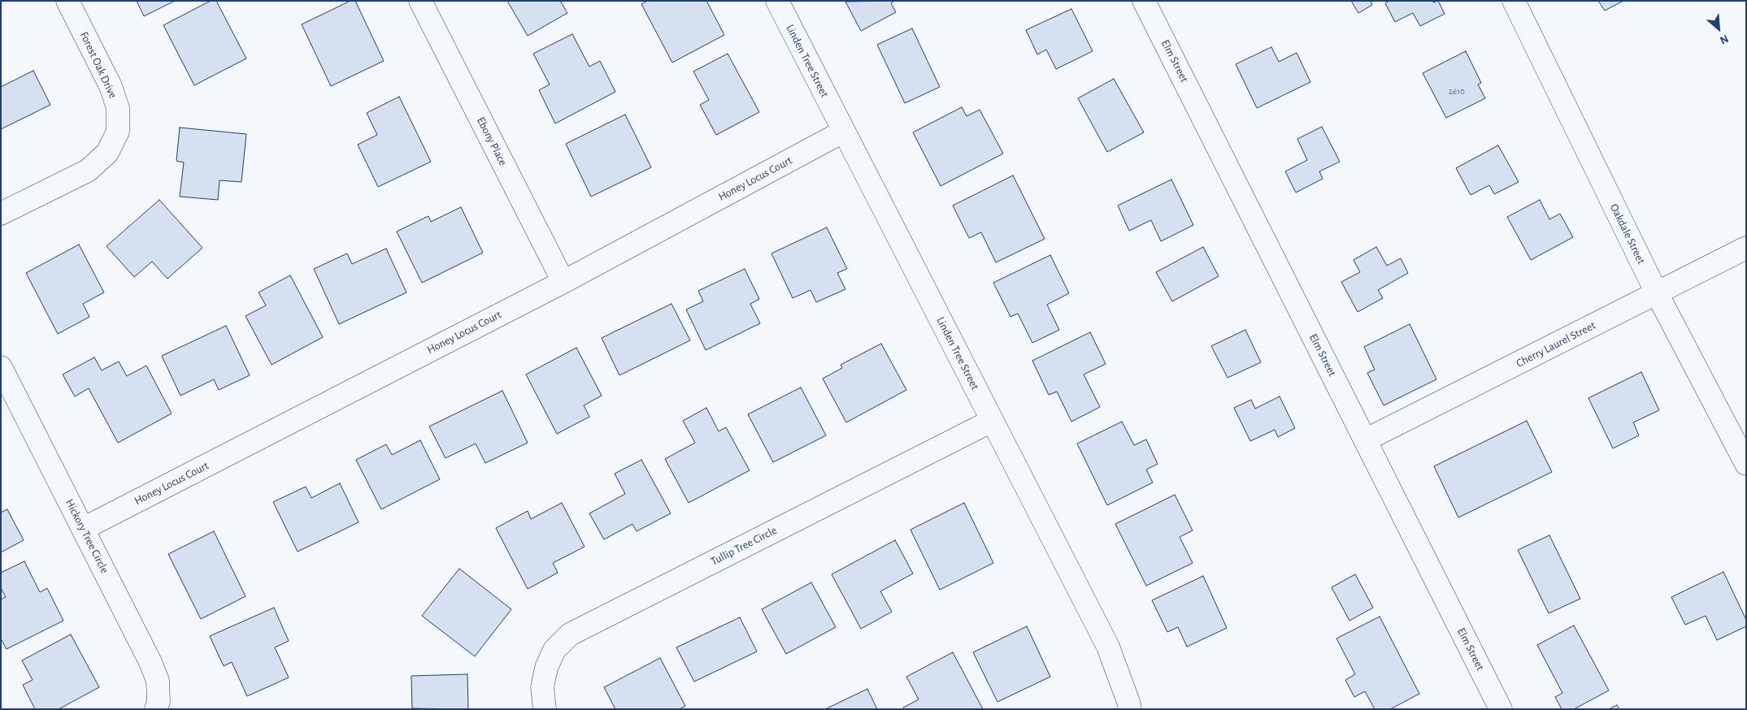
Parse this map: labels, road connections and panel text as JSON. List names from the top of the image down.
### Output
{
  "streets": {
    "street": [
      "Linden Tree Street",
      "Elm Street",
      "Forest Oak Drive",
      "Ebony Place",
      "Honey Locus Court",
      "Oakdale Street",
      "Cherry Laurel Street",
      "Hickory Tree Circle",
      "Tullip Tree Circle"
    ]
  },
  "crossings": [
    ["Linden Tree Street", "Honey Locus Court"],
    ["Linden Tree Street", "Tullip Tree Circle"],
    ["Elm Street", "Cherry Laurel Street"],
    ["Ebony Place", "Honey Locus Court"],
    ["Honey Locus Court", "Hickory Tree Circle"],
    ["Oakdale Street", "Cherry Laurel Street"]
  ],
  "house_numbers": ["2610"],
  "north": "bottom right"
}
